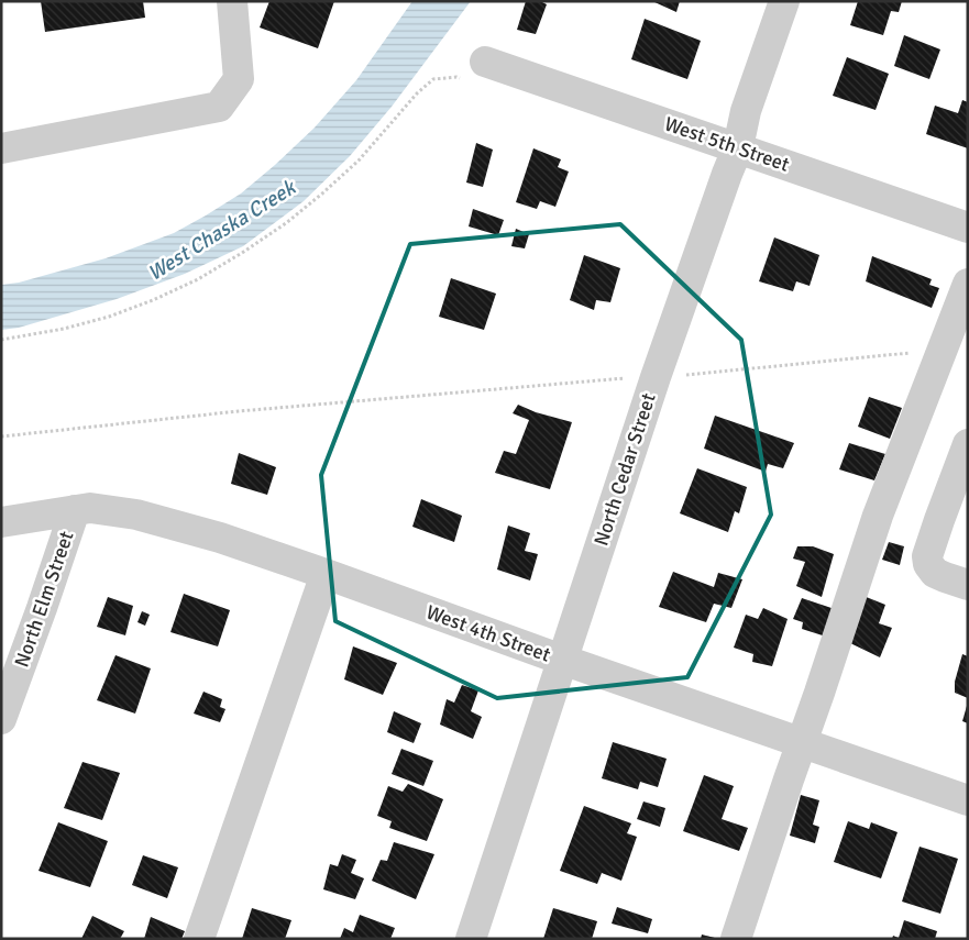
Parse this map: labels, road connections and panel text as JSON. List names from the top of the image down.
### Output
{
  "streets": {
    "street": [
      "West 5th Street",
      "North Cedar Street",
      "North Elm Street",
      "West 4th Street"
    ]
  },
  "crossings": [
    ["West 5th Street", "North Cedar Street"],
    ["North Cedar Street", "West 4th Street"],
    ["North Elm Street", "West 4th Street"]
  ],
  "water": ["West Chaska Creek"]
}
